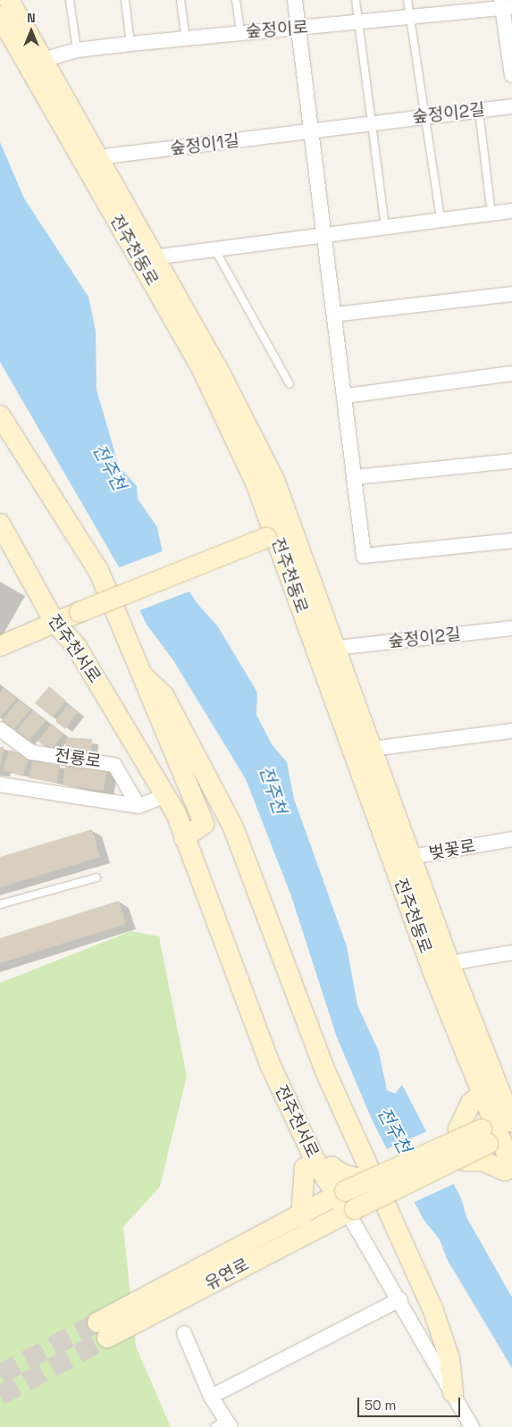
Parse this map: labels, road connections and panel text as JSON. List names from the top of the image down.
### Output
{
  "streets": {
    "street": [
      "숲정이로",
      "숲정이2길",
      "숲정이1길",
      "전주천동로",
      "전주천서로",
      "전룡로",
      "벚꽃로",
      "유연로"
    ]
  },
  "crossings": [
    ["숲정이로", "전주천동로"],
    ["숲정이2길", "숲정이1길"],
    ["숲정이2길", "전주천동로"],
    ["숲정이1길", "전주천동로"],
    ["전주천동로", "벚꽃로"],
    ["전주천서로", "유연로"]
  ],
  "water": ["전주천"],
  "scale_bar": "50 m",
  "north": "top"
}
